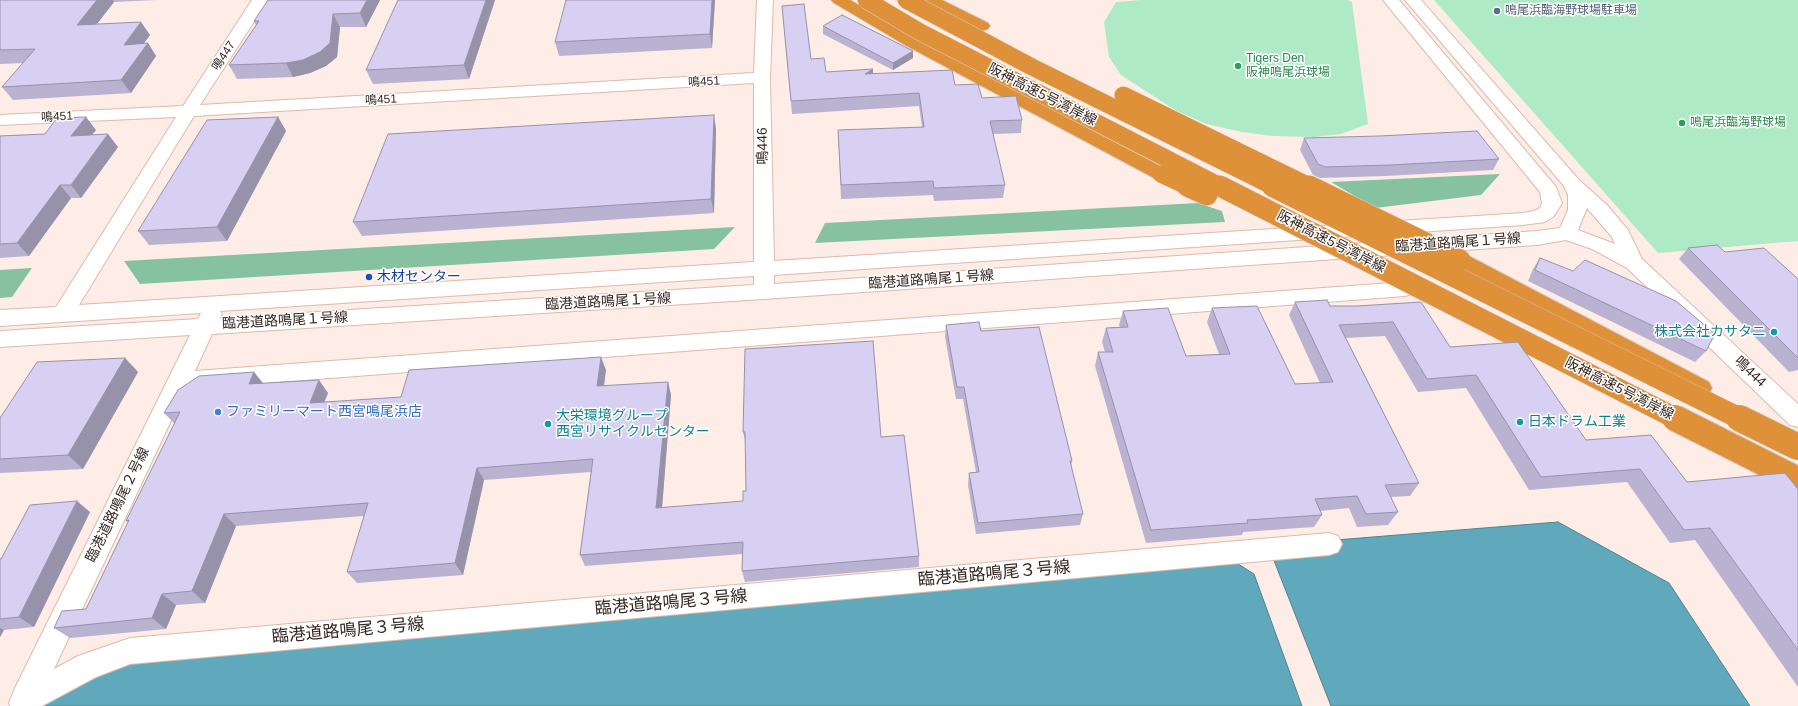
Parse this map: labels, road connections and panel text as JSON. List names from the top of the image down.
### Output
{
  "streets": {
    "highway": ["阪神高速5号湾岸線"],
    "street": [
      "鳴447",
      "鳴451",
      "鳴446",
      "臨港道路鳴尾１号線",
      "鳴444",
      "臨港道路鳴尾２号線",
      "臨港道路鳴尾３号線"
    ]
  },
  "crossings": [
    ["鳴447", "鳴451"],
    ["鳴447", "臨港道路鳴尾１号線"],
    ["鳴451", "鳴446"],
    ["鳴446", "臨港道路鳴尾１号線"],
    ["臨港道路鳴尾１号線", "鳴444"],
    ["臨港道路鳴尾１号線", "臨港道路鳴尾２号線"],
    ["臨港道路鳴尾２号線", "臨港道路鳴尾３号線"]
  ],
  "places": [
    "鳴尾浜臨海野球場駐車場",
    "Tigers Den 阪神鳴尾浜球場",
    "鳴尾浜臨海野球場",
    "木材センター",
    "株式会社カサタニ",
    "ファミリーマート西宮鳴尾浜店",
    "日本ドラム工業",
    "大栄環境グループ 西宮リサイクルセンター"
  ]
}
